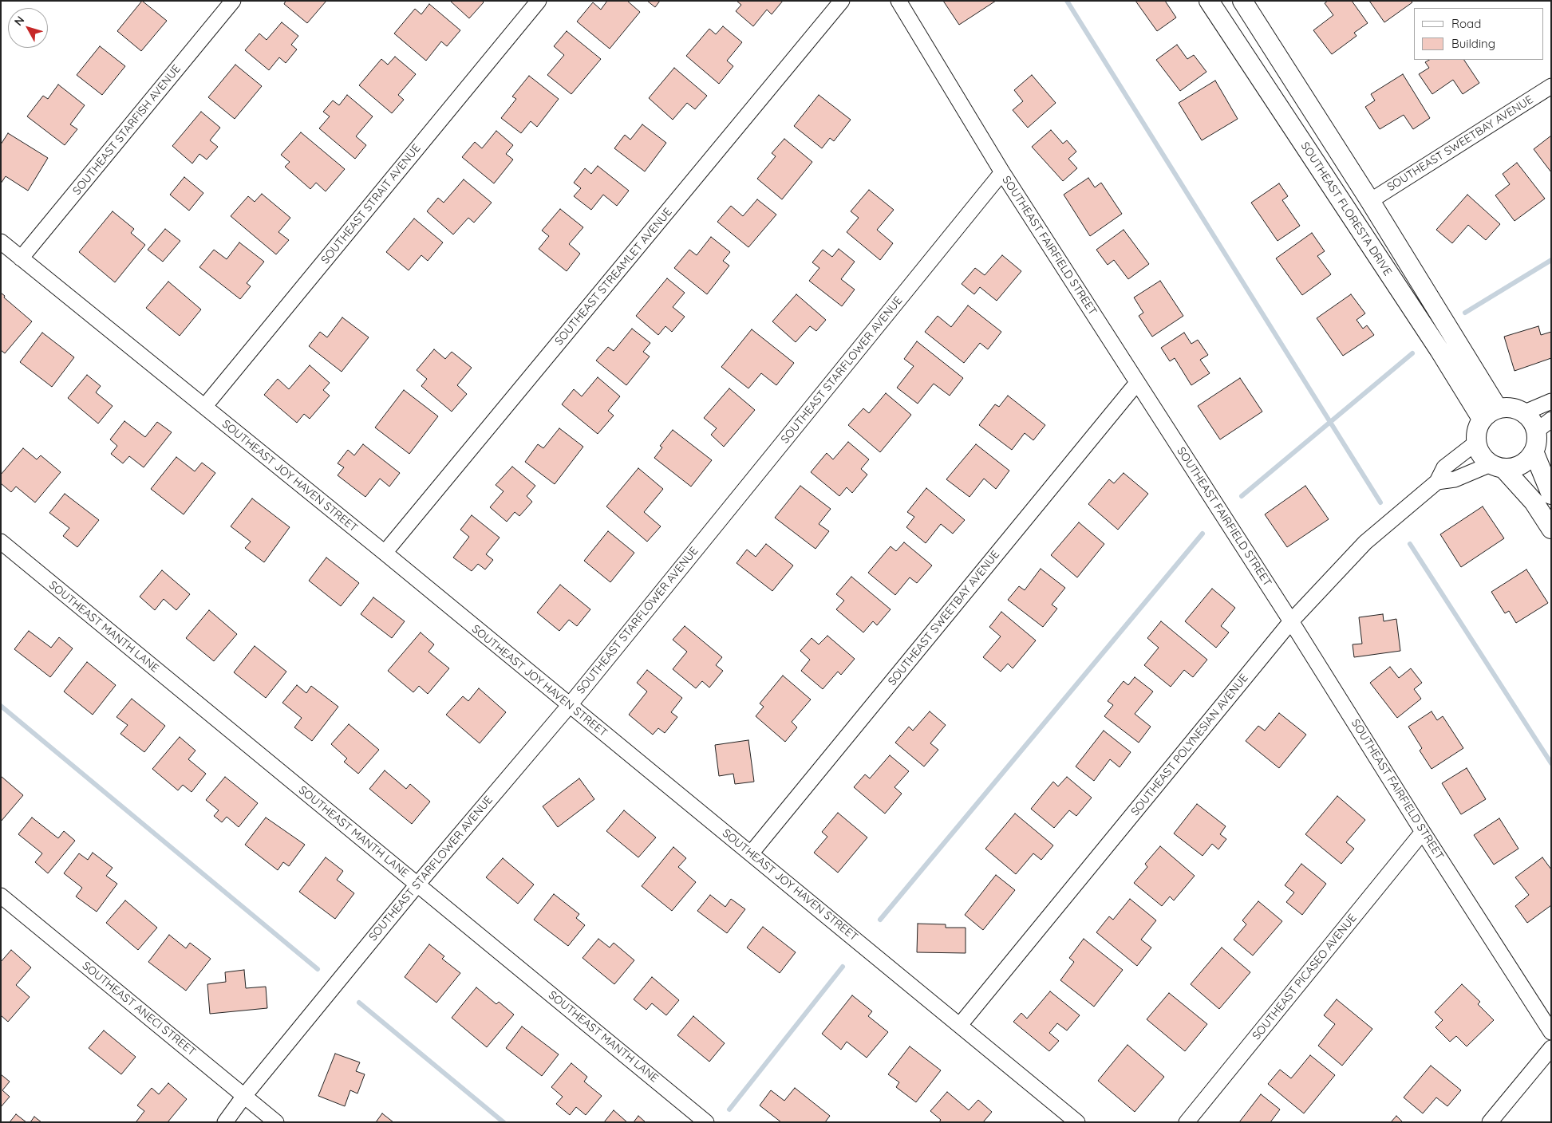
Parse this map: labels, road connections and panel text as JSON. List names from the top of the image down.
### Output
{
  "streets": {
    "street": [
      "SOUTHEAST STARFISH AVENUE",
      "SOUTHEAST SWEETBAY AVENUE",
      "SOUTHEAST STRAIT AVENUE",
      "SOUTHEAST FLORESTA DRIVE",
      "SOUTHEAST FAIRFIELD STREET",
      "SOUTHEAST STREAMLET AVENUE",
      "SOUTHEAST STARFLOWER AVENUE",
      "SOUTHEAST JOY HAVEN STREET",
      "SOUTHEAST MANTH LANE",
      "SOUTHEAST POLYNESIAN AVENUE",
      "SOUTHEAST PICASEO AVENUE",
      "SOUTHEAST ANECI STREET"
    ]
  },
  "crossings": [
    ["SOUTHEAST STARFISH AVENUE", "SOUTHEAST JOY HAVEN STREET"],
    ["SOUTHEAST SWEETBAY AVENUE", "SOUTHEAST FLORESTA DRIVE"],
    ["SOUTHEAST SWEETBAY AVENUE", "SOUTHEAST FAIRFIELD STREET"],
    ["SOUTHEAST SWEETBAY AVENUE", "SOUTHEAST JOY HAVEN STREET"],
    ["SOUTHEAST STRAIT AVENUE", "SOUTHEAST JOY HAVEN STREET"],
    ["SOUTHEAST FLORESTA DRIVE", "SOUTHEAST POLYNESIAN AVENUE"],
    ["SOUTHEAST FAIRFIELD STREET", "SOUTHEAST STARFLOWER AVENUE"],
    ["SOUTHEAST FAIRFIELD STREET", "SOUTHEAST POLYNESIAN AVENUE"],
    ["SOUTHEAST FAIRFIELD STREET", "SOUTHEAST PICASEO AVENUE"],
    ["SOUTHEAST STREAMLET AVENUE", "SOUTHEAST JOY HAVEN STREET"],
    ["SOUTHEAST STARFLOWER AVENUE", "SOUTHEAST JOY HAVEN STREET"],
    ["SOUTHEAST STARFLOWER AVENUE", "SOUTHEAST MANTH LANE"],
    ["SOUTHEAST STARFLOWER AVENUE", "SOUTHEAST ANECI STREET"],
    ["SOUTHEAST JOY HAVEN STREET", "SOUTHEAST POLYNESIAN AVENUE"]
  ],
  "legend": ["Road", "Building"],
  "north": "top left"
}
